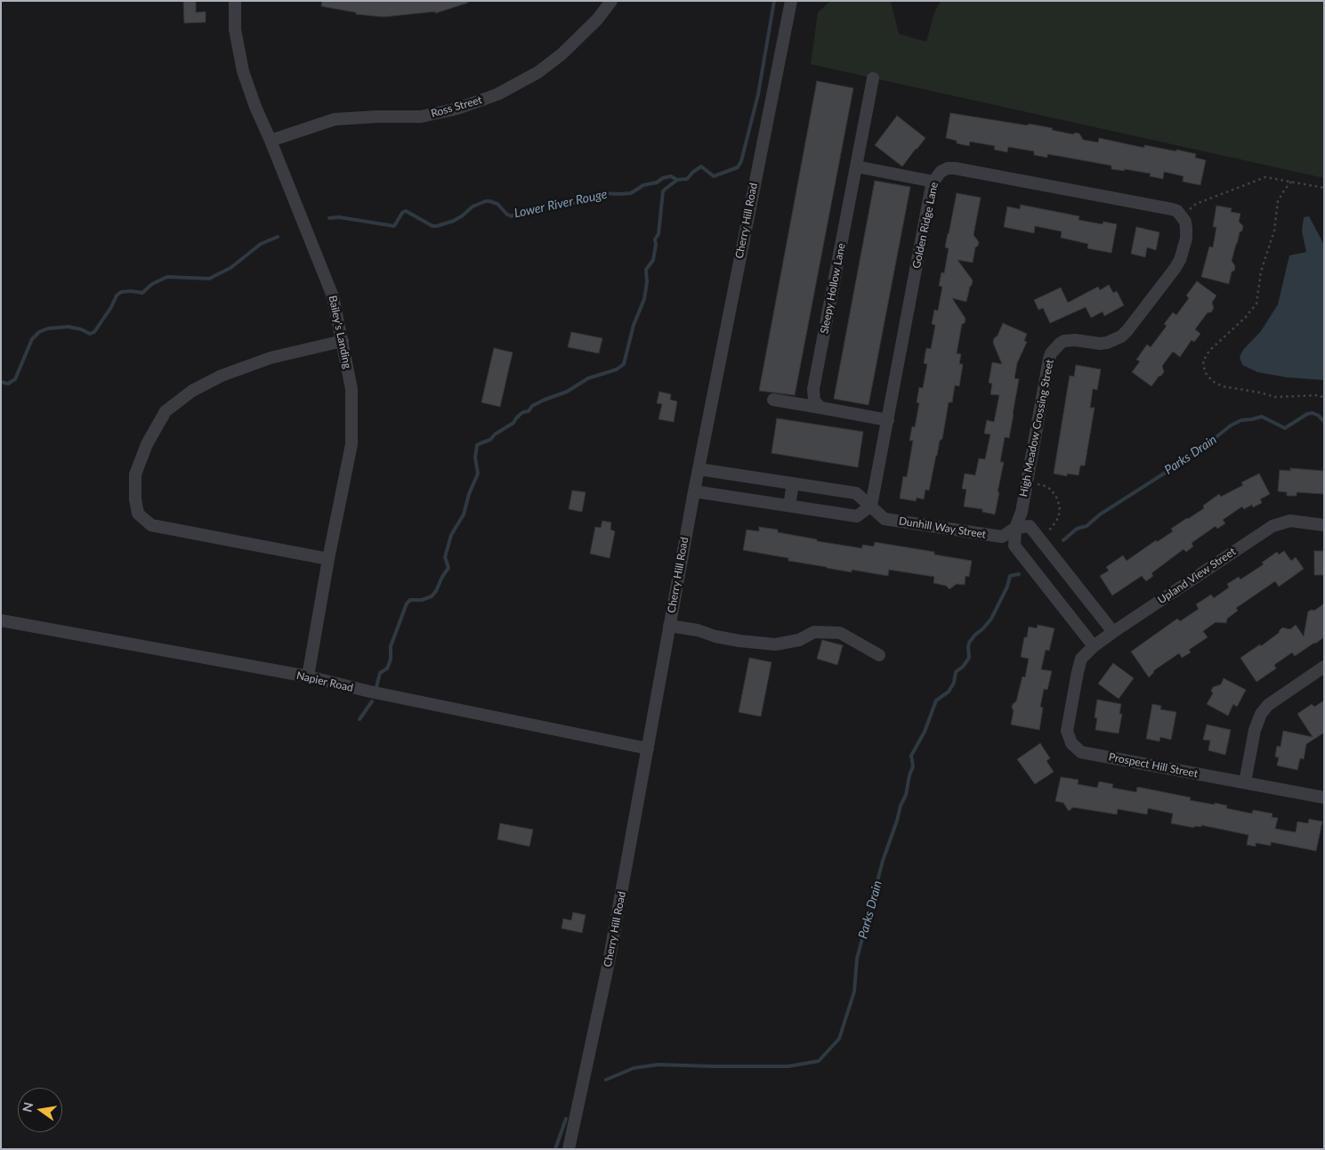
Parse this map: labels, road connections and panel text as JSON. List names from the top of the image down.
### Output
{
  "streets": {
    "street": [
      "Ross Street",
      "Cherry Hill Road",
      "Golden Ridge Lane",
      "Sleepy Hollow Lane",
      "Bailey's Landing",
      "High Meadow Crossing Street",
      "Dunhill Way Street",
      "Upland View Street",
      "Napier Road",
      "Prospect Hill Street"
    ]
  },
  "crossings": [
    ["Ross Street", "Bailey's Landing"],
    ["Cherry Hill Road", "Dunhill Way Street"],
    ["Cherry Hill Road", "Napier Road"],
    ["Golden Ridge Lane", "High Meadow Crossing Street"],
    ["Golden Ridge Lane", "Dunhill Way Street"],
    ["Bailey's Landing", "Napier Road"],
    ["High Meadow Crossing Street", "Dunhill Way Street"],
    ["Upland View Street", "Prospect Hill Street"]
  ],
  "water": ["Lower River Rouge", "Parks Drain"],
  "north": "left"
}
